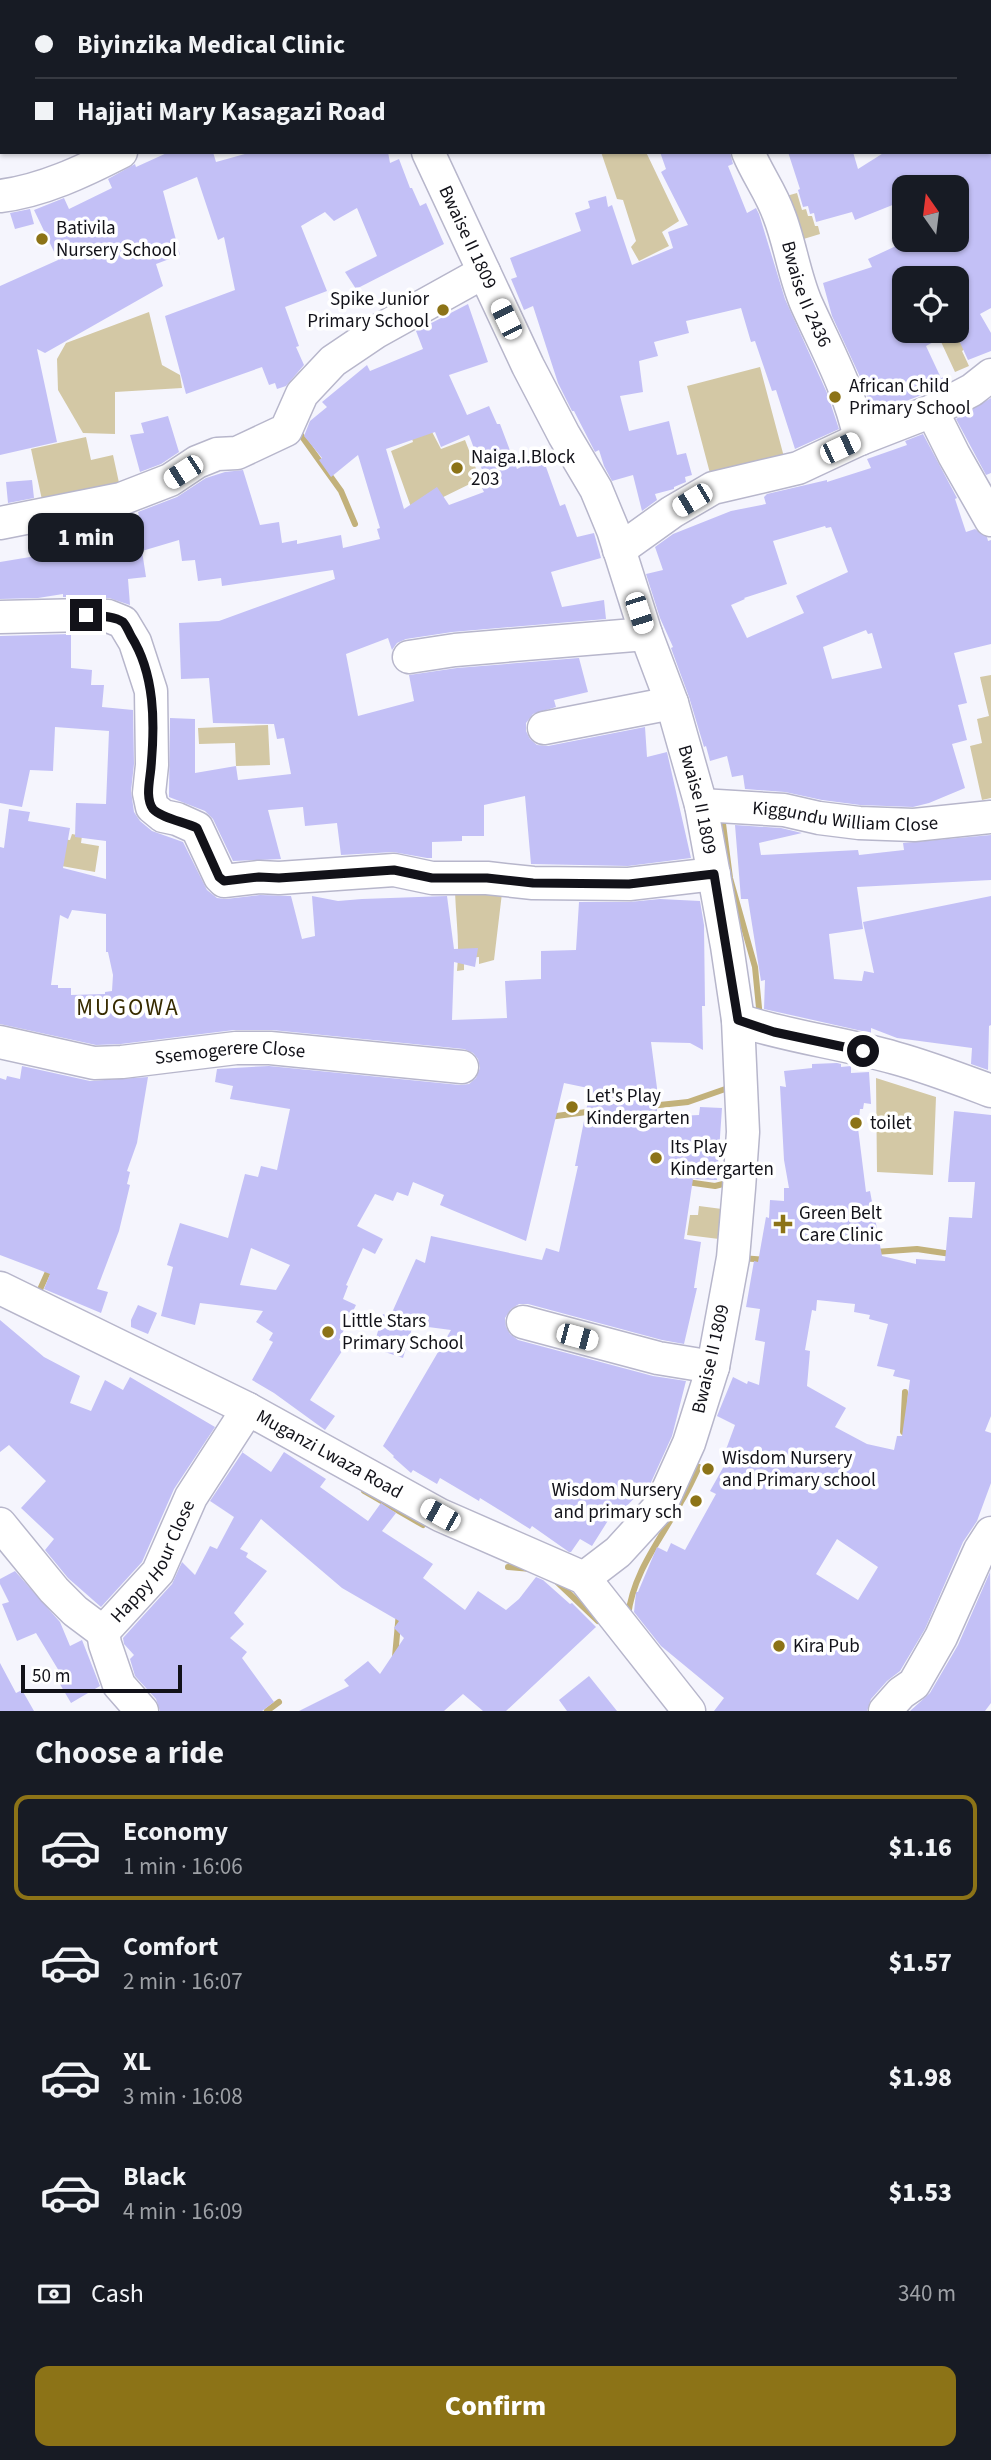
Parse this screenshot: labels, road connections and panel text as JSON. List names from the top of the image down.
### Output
{
  "streets": {
    "street": [
      "Bwaise II 1809",
      "Bwaise II 2436",
      "Kiggundu William Close",
      "Ssemogerere Close",
      "Muganzi Lwaza Road",
      "Happy Hour Close"
    ]
  },
  "crossings": [
    ["Bwaise II 1809", "Kiggundu William Close"],
    ["Bwaise II 1809", "Muganzi Lwaza Road"],
    ["Muganzi Lwaza Road", "Happy Hour Close"]
  ],
  "districts": ["MUGOWA"],
  "places": {
    "other": [
      "Bativila Nursery School",
      "Spike Junior Primary School",
      "African Child Primary School",
      "Naiga.I.Block 203",
      "Let's Play Kindergarten",
      "toilet",
      "Its Play Kindergarten",
      "Little Stars Primary School",
      "Wisdom Nursery and Primary school",
      "Wisdom Nursery and primary sch",
      "Kira Pub"
    ],
    "health": ["Green Belt Care Clinic"]
  },
  "scale_bar": "50 m",
  "north": "top",
  "page": {
    "banner": ["Biyinzika Medical Clinic", "Hajjati Mary Kasagazi Road"],
    "bubble": "1 min",
    "scale": "50 m",
    "heading": "Choose a ride",
    "list": [
      {
        "name": "Economy",
        "note": "1 min · 16:06",
        "value": "$1.16"
      },
      {
        "name": "Comfort",
        "note": "2 min · 16:07",
        "value": "$1.57"
      },
      {
        "name": "XL",
        "note": "3 min · 16:08",
        "value": "$1.98"
      },
      {
        "name": "Black",
        "note": "4 min · 16:09",
        "value": "$1.53"
      }
    ],
    "pay": ["Cash", "340 m"],
    "buttons": "Confirm"
  }
}
